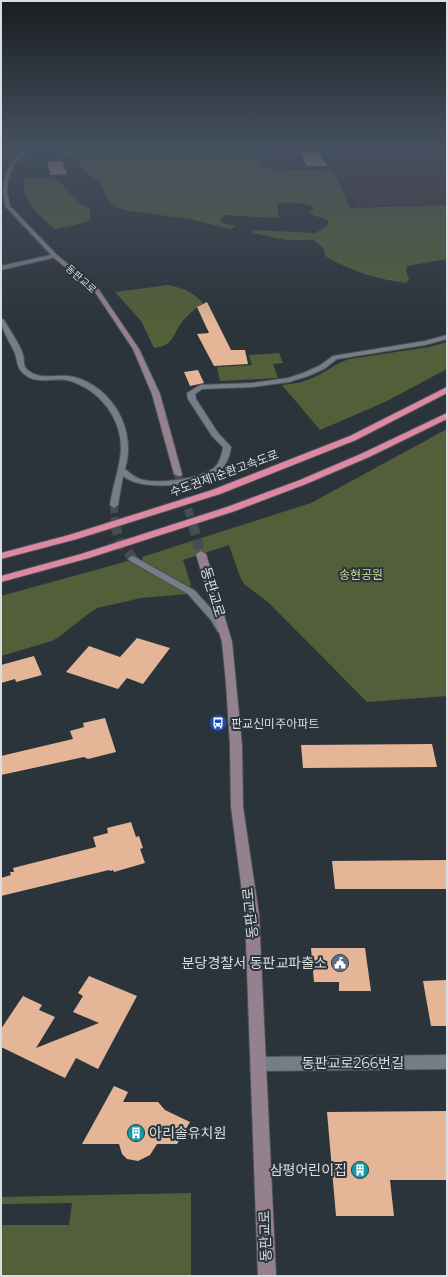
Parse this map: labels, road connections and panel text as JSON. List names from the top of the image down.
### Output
{
  "streets": {
    "highway": ["수도권제1순환고속도로"],
    "main road": ["동판교로"],
    "street": ["동판교로266번길"]
  },
  "crossings": [
    ["동판교로", "동판교로266번길"]
  ],
  "parks": ["송현공원"],
  "places": {
    "bus stop": ["판교신미주아파트"],
    "public building": ["분당경찰서 동판교파출소"],
    "building": ["아리솔유치원", "삼평어린이집"]
  }
}
